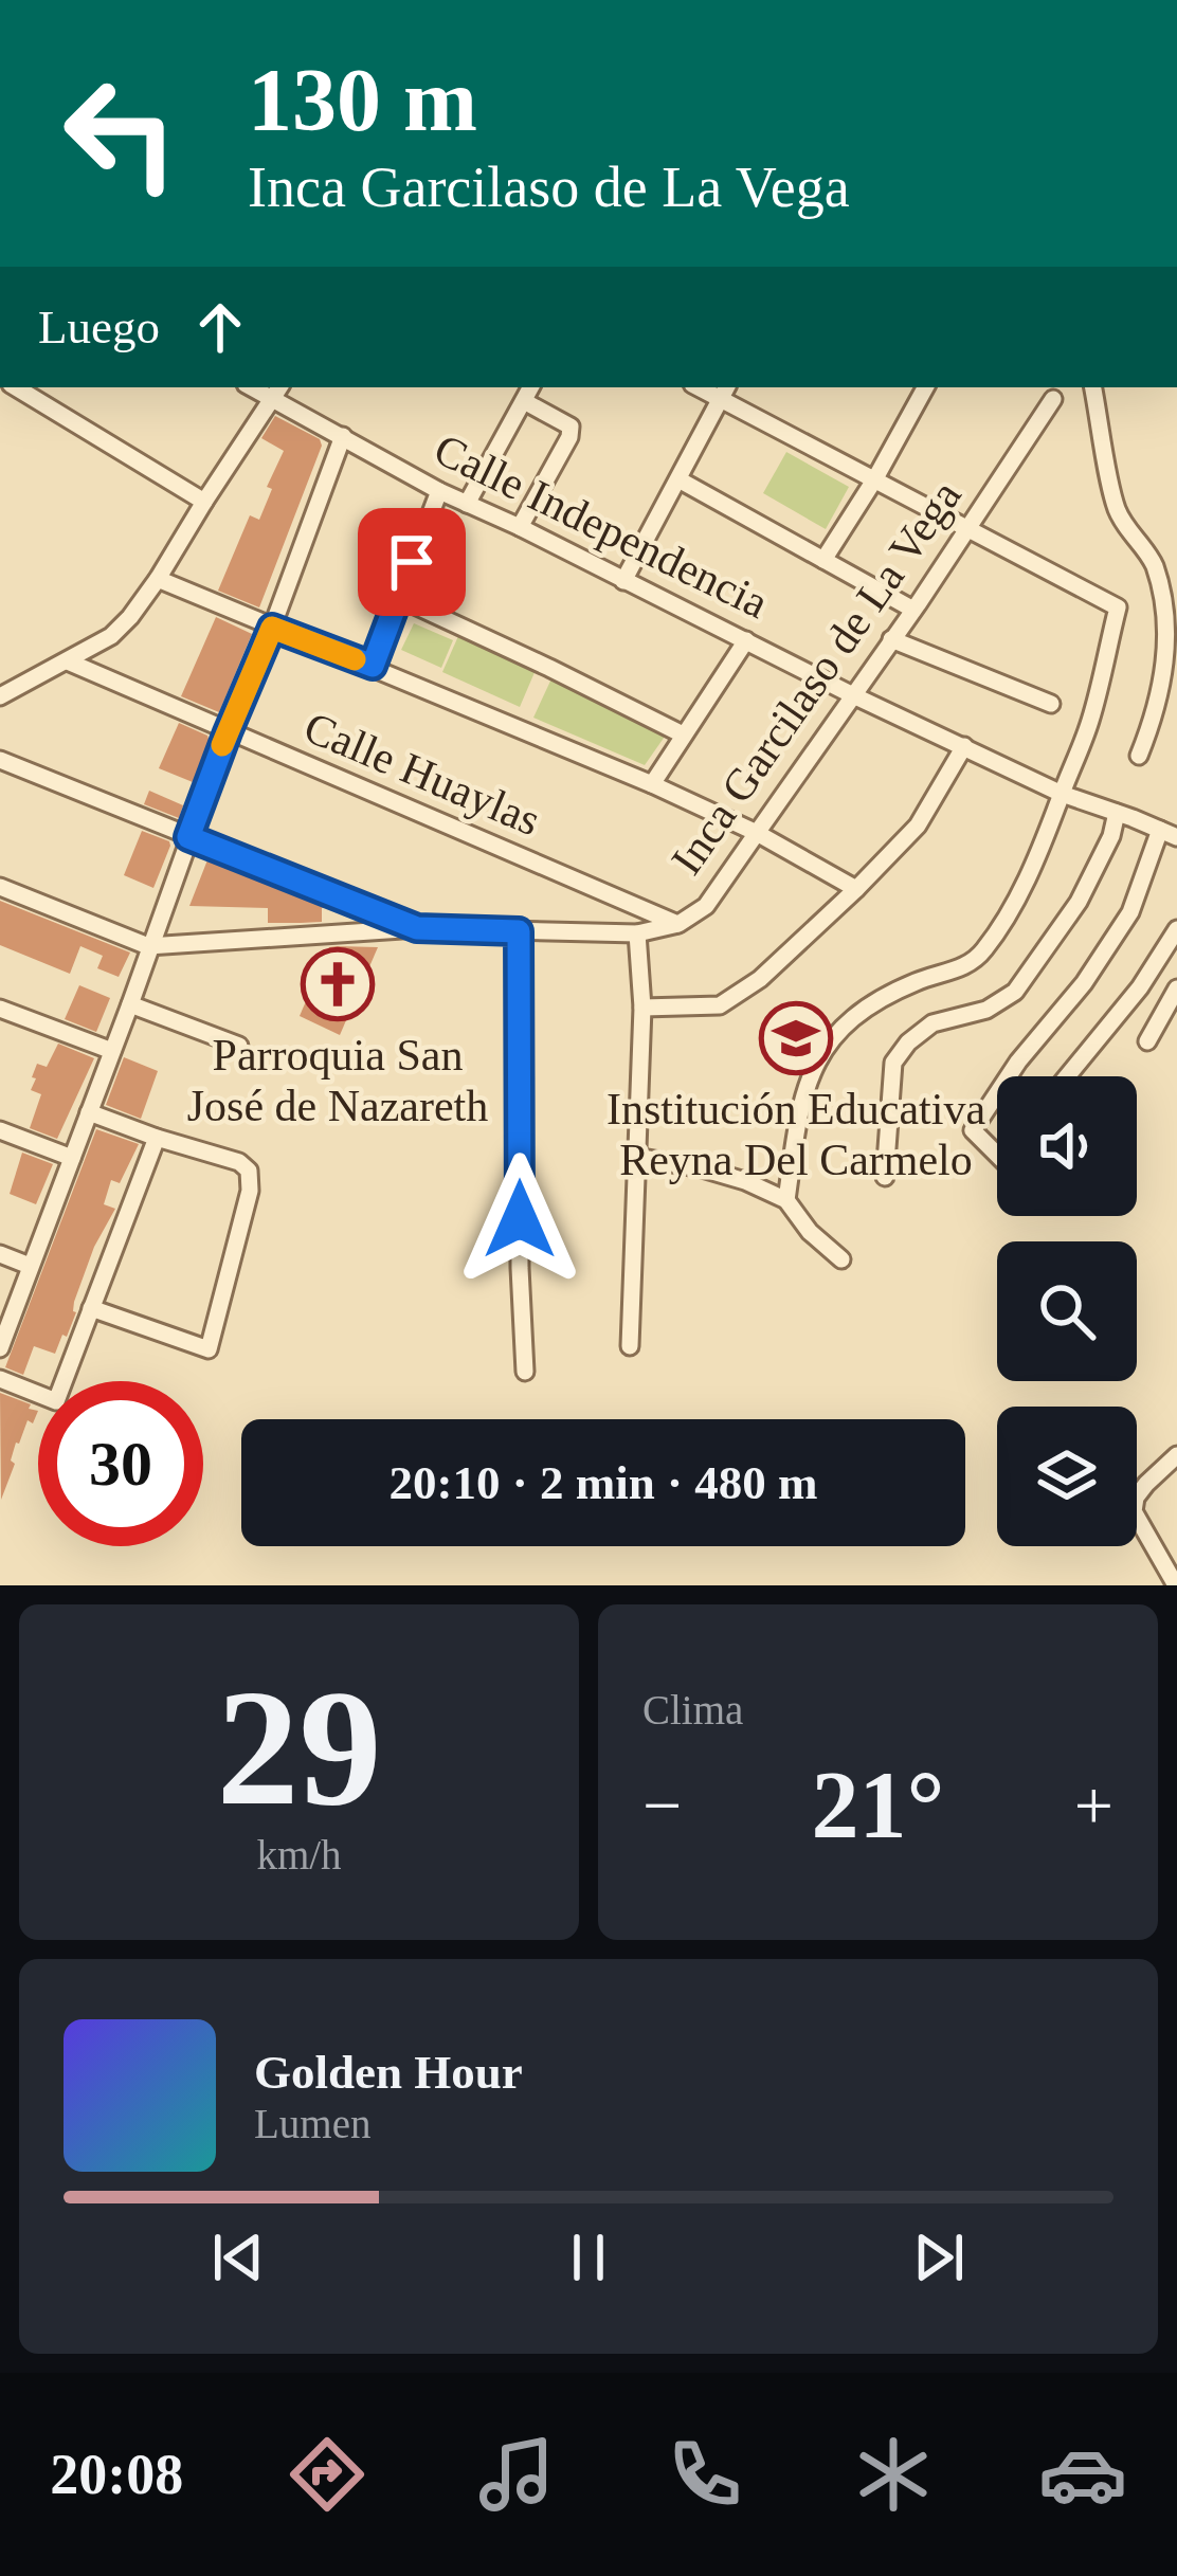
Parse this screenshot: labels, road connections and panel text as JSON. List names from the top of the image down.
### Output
{
  "streets": {
    "street": ["Calle Independencia", "Inca Garcilaso de La Vega", "Calle Huaylas"]
  },
  "crossings": [
    ["Calle Independencia", "Inca Garcilaso de La Vega"],
    ["Inca Garcilaso de La Vega", "Calle Huaylas"]
  ],
  "places": {
    "church": ["Parroquia San José de Nazareth"],
    "school or university": ["Institución Educativa Reyna Del Carmelo"]
  },
  "page": {
    "turn": ["130 m", "Inca Garcilaso de La Vega"],
    "then": "Luego",
    "limit": "30",
    "trip": "20:10 · 2 min · 480 m",
    "tile": [
      ["29", "km/h"],
      "Clima"
    ],
    "heat": ["−", "21°", "+"],
    "song": ["Golden Hour", "Lumen"],
    "tabs": "20:08"
  }
}
